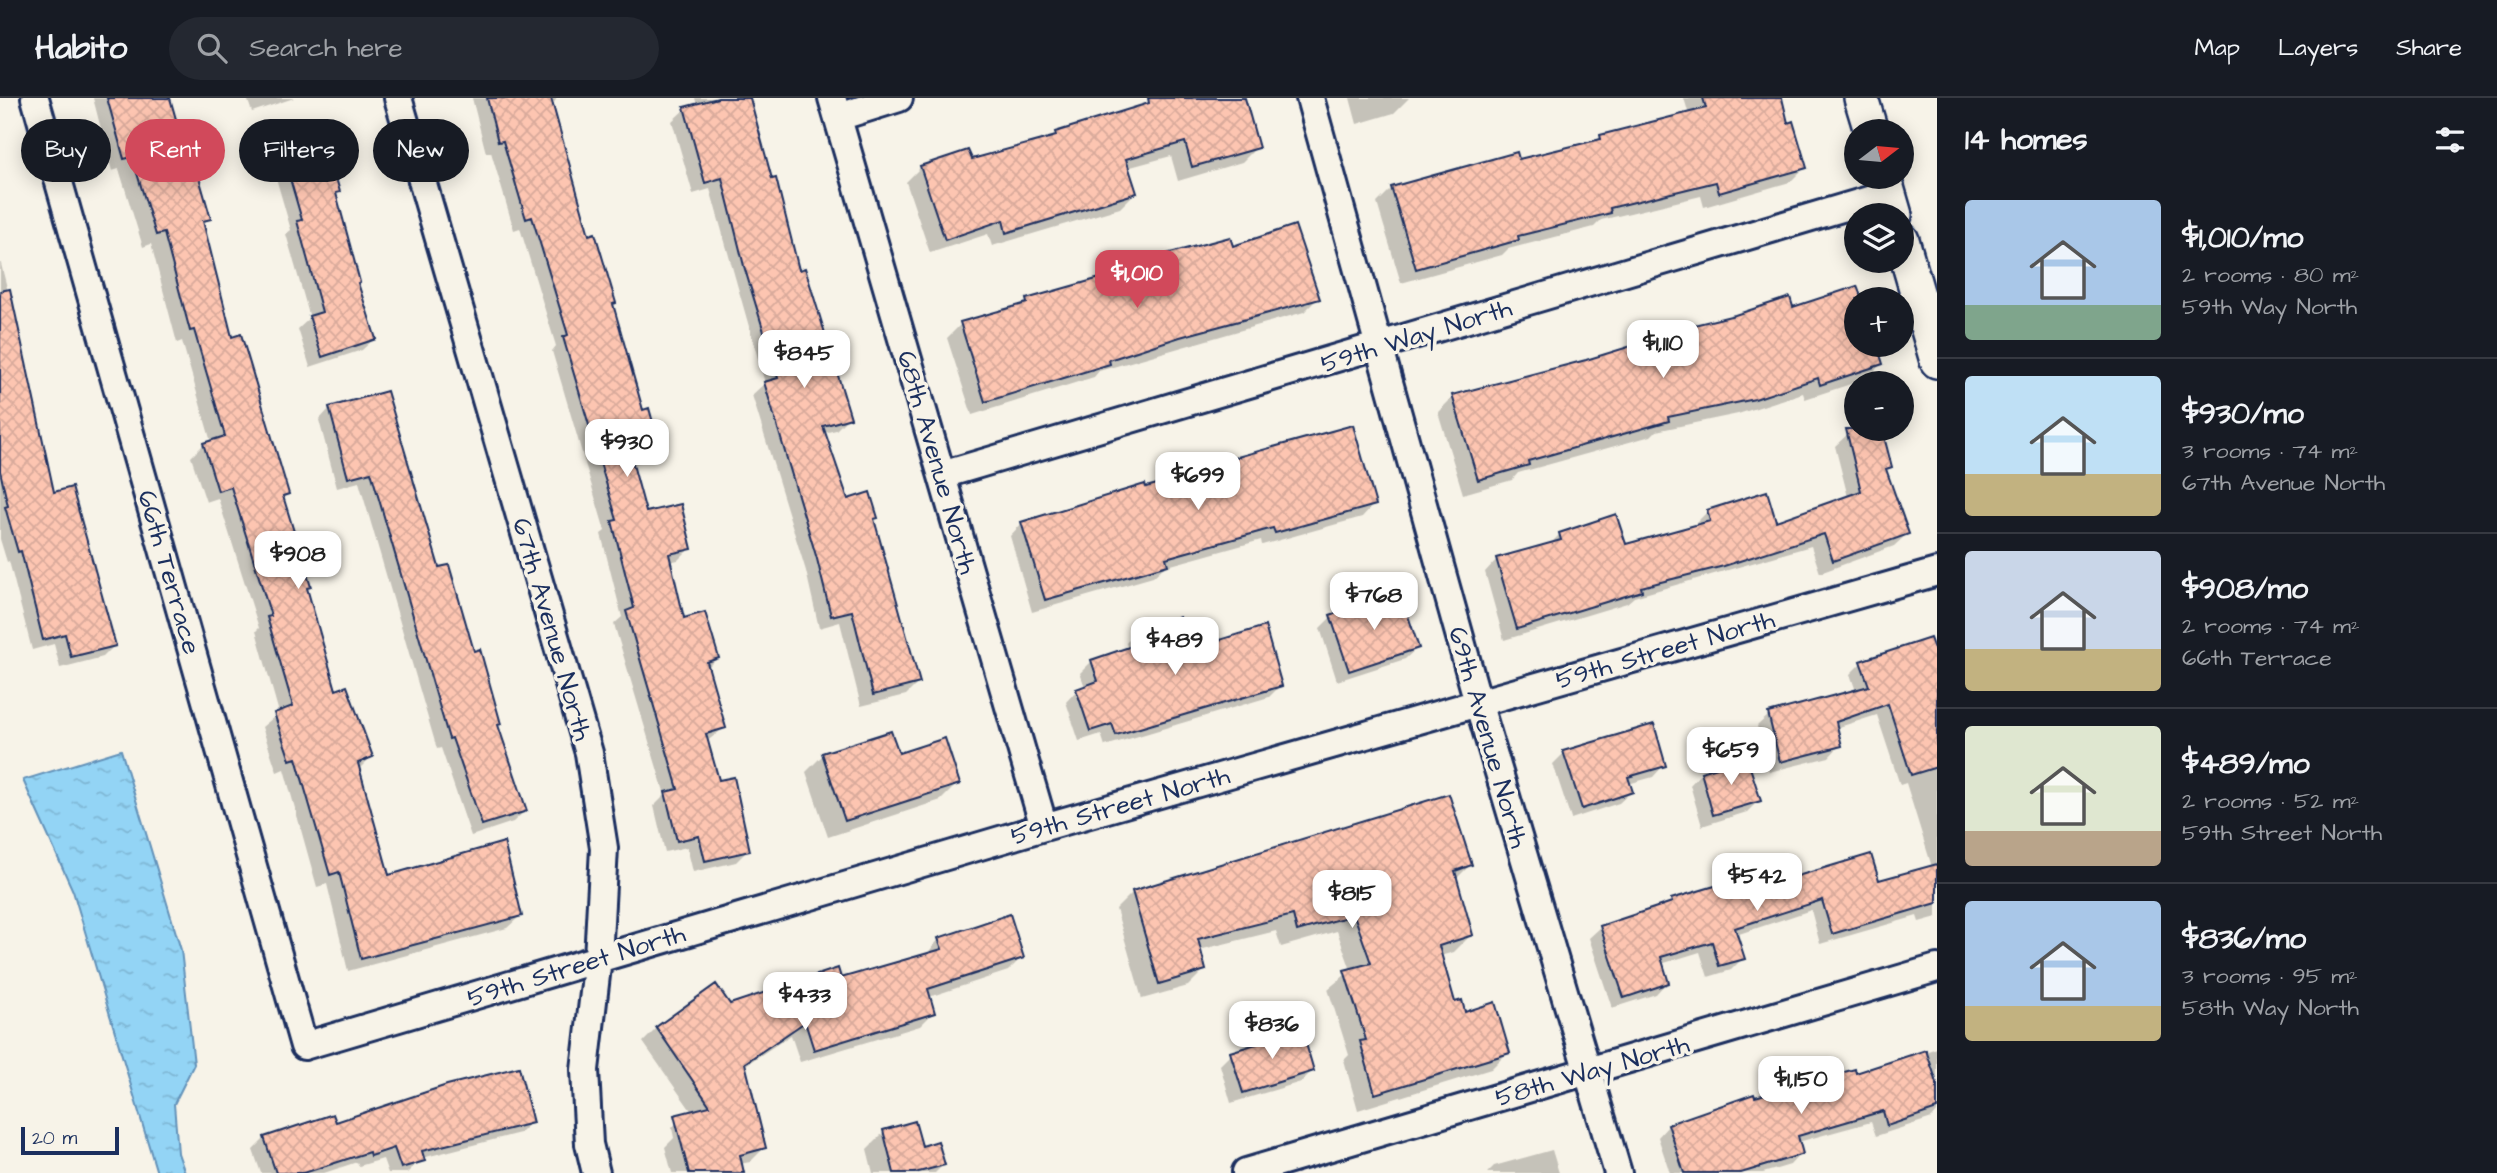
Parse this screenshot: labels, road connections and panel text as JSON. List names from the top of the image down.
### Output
{
  "streets": {
    "street": [
      "59th Way North",
      "68th Avenue North",
      "66th Terrace",
      "67th Avenue North",
      "59th Street North",
      "69th Avenue North",
      "58th Way North"
    ]
  },
  "crossings": [
    ["59th Way North", "68th Avenue North"],
    ["59th Way North", "69th Avenue North"],
    ["68th Avenue North", "59th Street North"],
    ["66th Terrace", "59th Street North"],
    ["67th Avenue North", "59th Street North"],
    ["59th Street North", "69th Avenue North"],
    ["69th Avenue North", "58th Way North"]
  ],
  "scale_bar": "20 m",
  "north": "right",
  "page": {
    "header": "Habito",
    "search": "Search here",
    "nav": ["Map", "Layers", "Share"],
    "heading": "14 homes",
    "map_buttons": ["+", "−"],
    "chip": [
      "Buy",
      "Rent",
      "Filters",
      "New"
    ],
    "list": [
      {
        "name": "$1,010/mo",
        "note": "2 rooms · 80 m² · 59th Way North"
      },
      {
        "name": "$930/mo",
        "note": "3 rooms · 74 m² · 67th Avenue North"
      },
      {
        "name": "$908/mo",
        "note": "2 rooms · 74 m² · 66th Terrace"
      },
      {
        "name": "$489/mo",
        "note": "2 rooms · 52 m² · 59th Street North"
      },
      {
        "name": "$836/mo",
        "note": "3 rooms · 95 m² · 58th Way North"
      }
    ],
    "price": [
      "$1,010",
      "$1,110",
      "$845",
      "$930",
      "$699",
      "$908",
      "$768",
      "$489",
      "$659",
      "$542",
      "$815",
      "$433",
      "$836",
      "$1,150"
    ],
    "scale": "20 m"
  }
}
